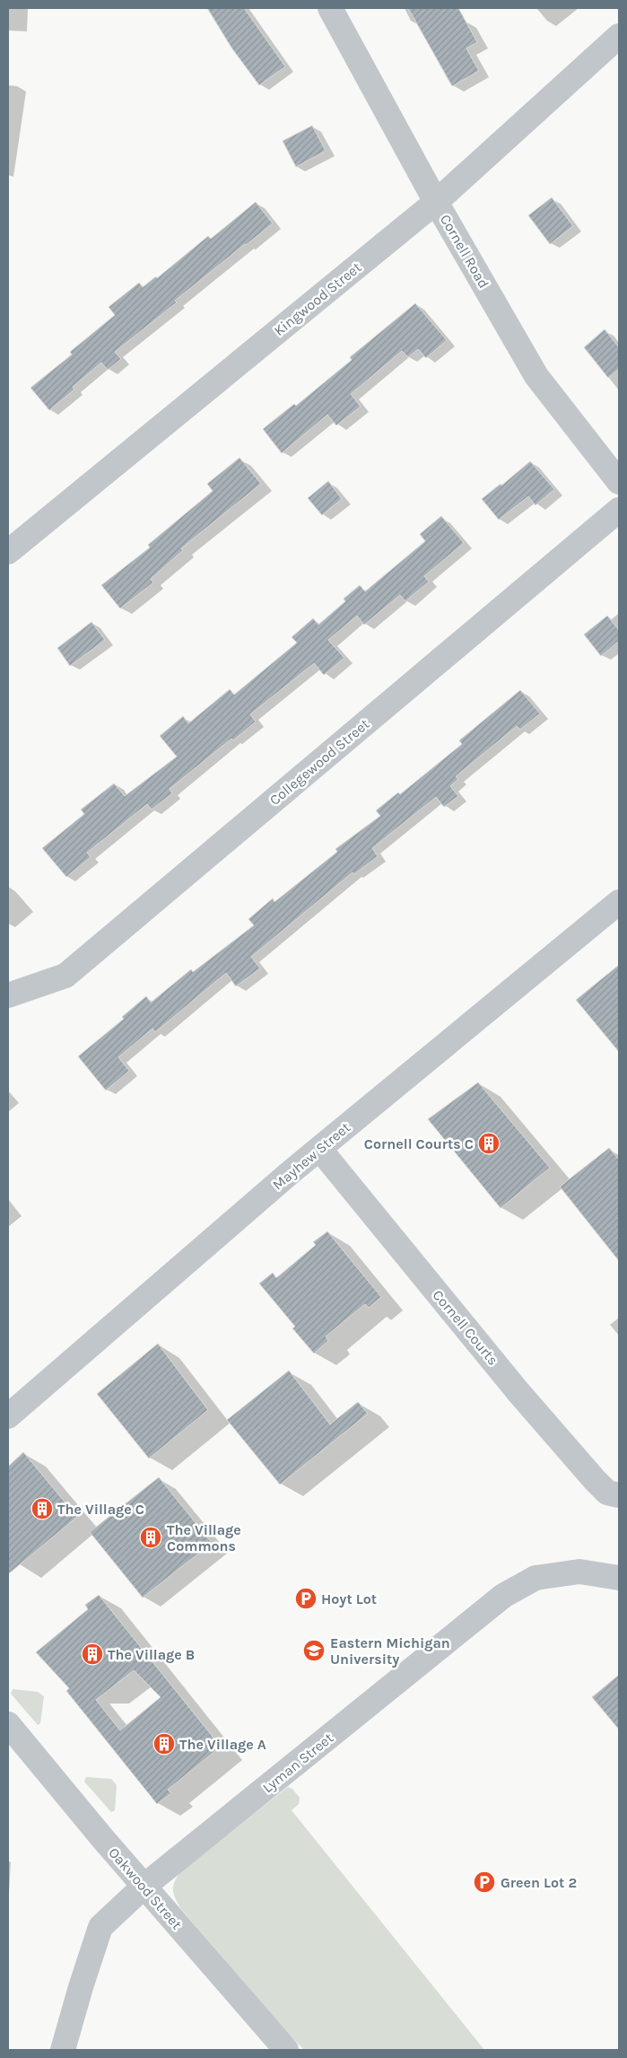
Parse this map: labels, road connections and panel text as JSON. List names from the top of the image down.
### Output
{
  "streets": {
    "street": [
      "Cornell Road",
      "Kingwood Street",
      "Collegewood Street",
      "Mayhew Street",
      "Cornell Courts",
      "Lyman Street",
      "Oakwood Street"
    ]
  },
  "crossings": [
    ["Cornell Road", "Kingwood Street"],
    ["Mayhew Street", "Cornell Courts"],
    ["Lyman Street", "Oakwood Street"]
  ],
  "places": {
    "building": [
      "Cornell Courts C",
      "The Village C",
      "The Village Commons",
      "The Village B",
      "The Village A"
    ],
    "parking": ["Hoyt Lot", "Green Lot 2"],
    "school or university": ["Eastern Michigan University"]
  }
}
